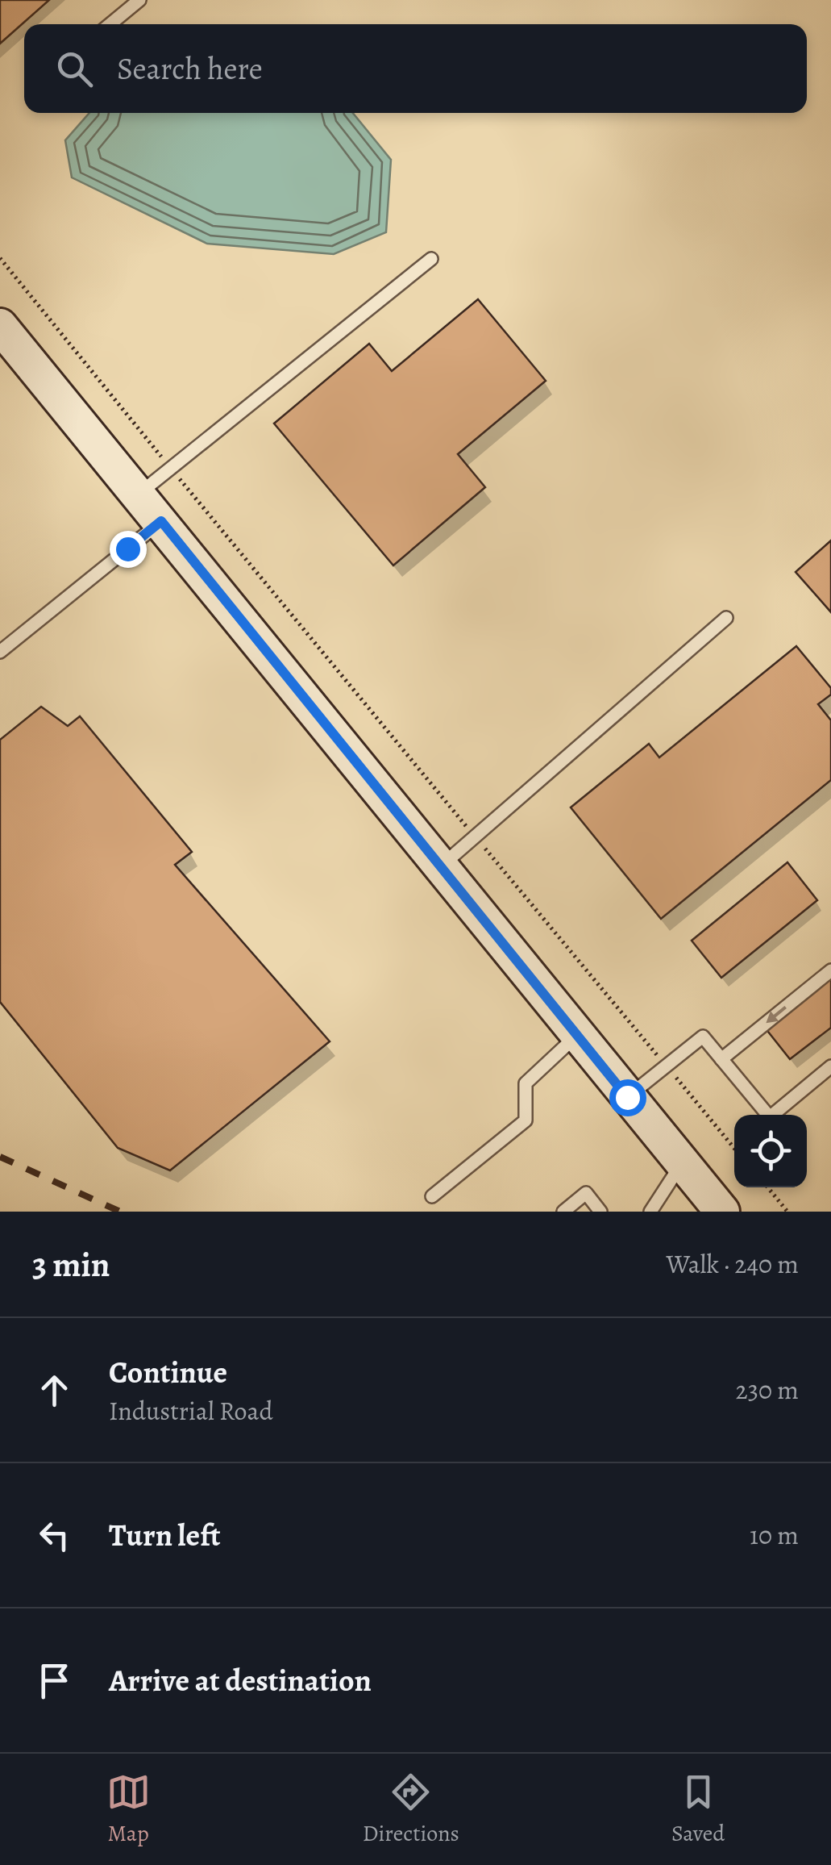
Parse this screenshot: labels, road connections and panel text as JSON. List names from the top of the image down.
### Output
{
  "page": {
    "search": "Search here",
    "heading": ["3 min", "Walk · 240 m"],
    "list": [
      ["Continue", "Industrial Road", "230 m"],
      ["Turn left", "10 m"],
      "Arrive at destination"
    ],
    "nav": ["Map", "Directions", "Saved"]
  }
}
